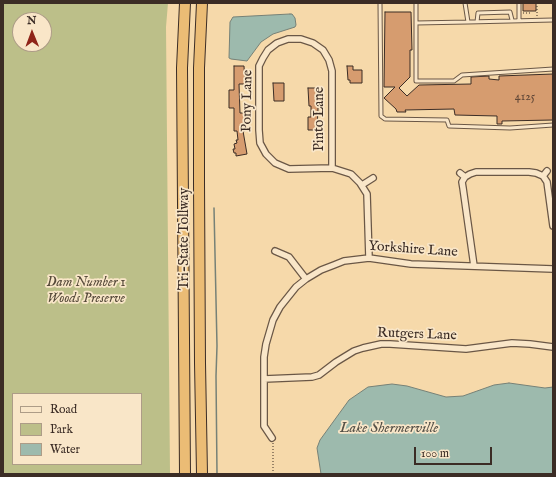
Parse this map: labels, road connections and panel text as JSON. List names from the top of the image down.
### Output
{
  "streets": {
    "highway": ["Tri-State Tollway"],
    "street": [
      "Pony Lane",
      "Pinto Lane",
      "Yorkshire Lane",
      "Rutgers Lane"
    ]
  },
  "crossings": [
    ["Pony Lane", "Pinto Lane"],
    ["Yorkshire Lane", "Rutgers Lane"]
  ],
  "water": ["Lake Shermerville"],
  "parks": ["Dam Number 1 Woods Preserve"],
  "house_numbers": ["4125"],
  "legend": ["Road", "Park", "Water"],
  "scale_bar": "100 m",
  "north": "top"
}
